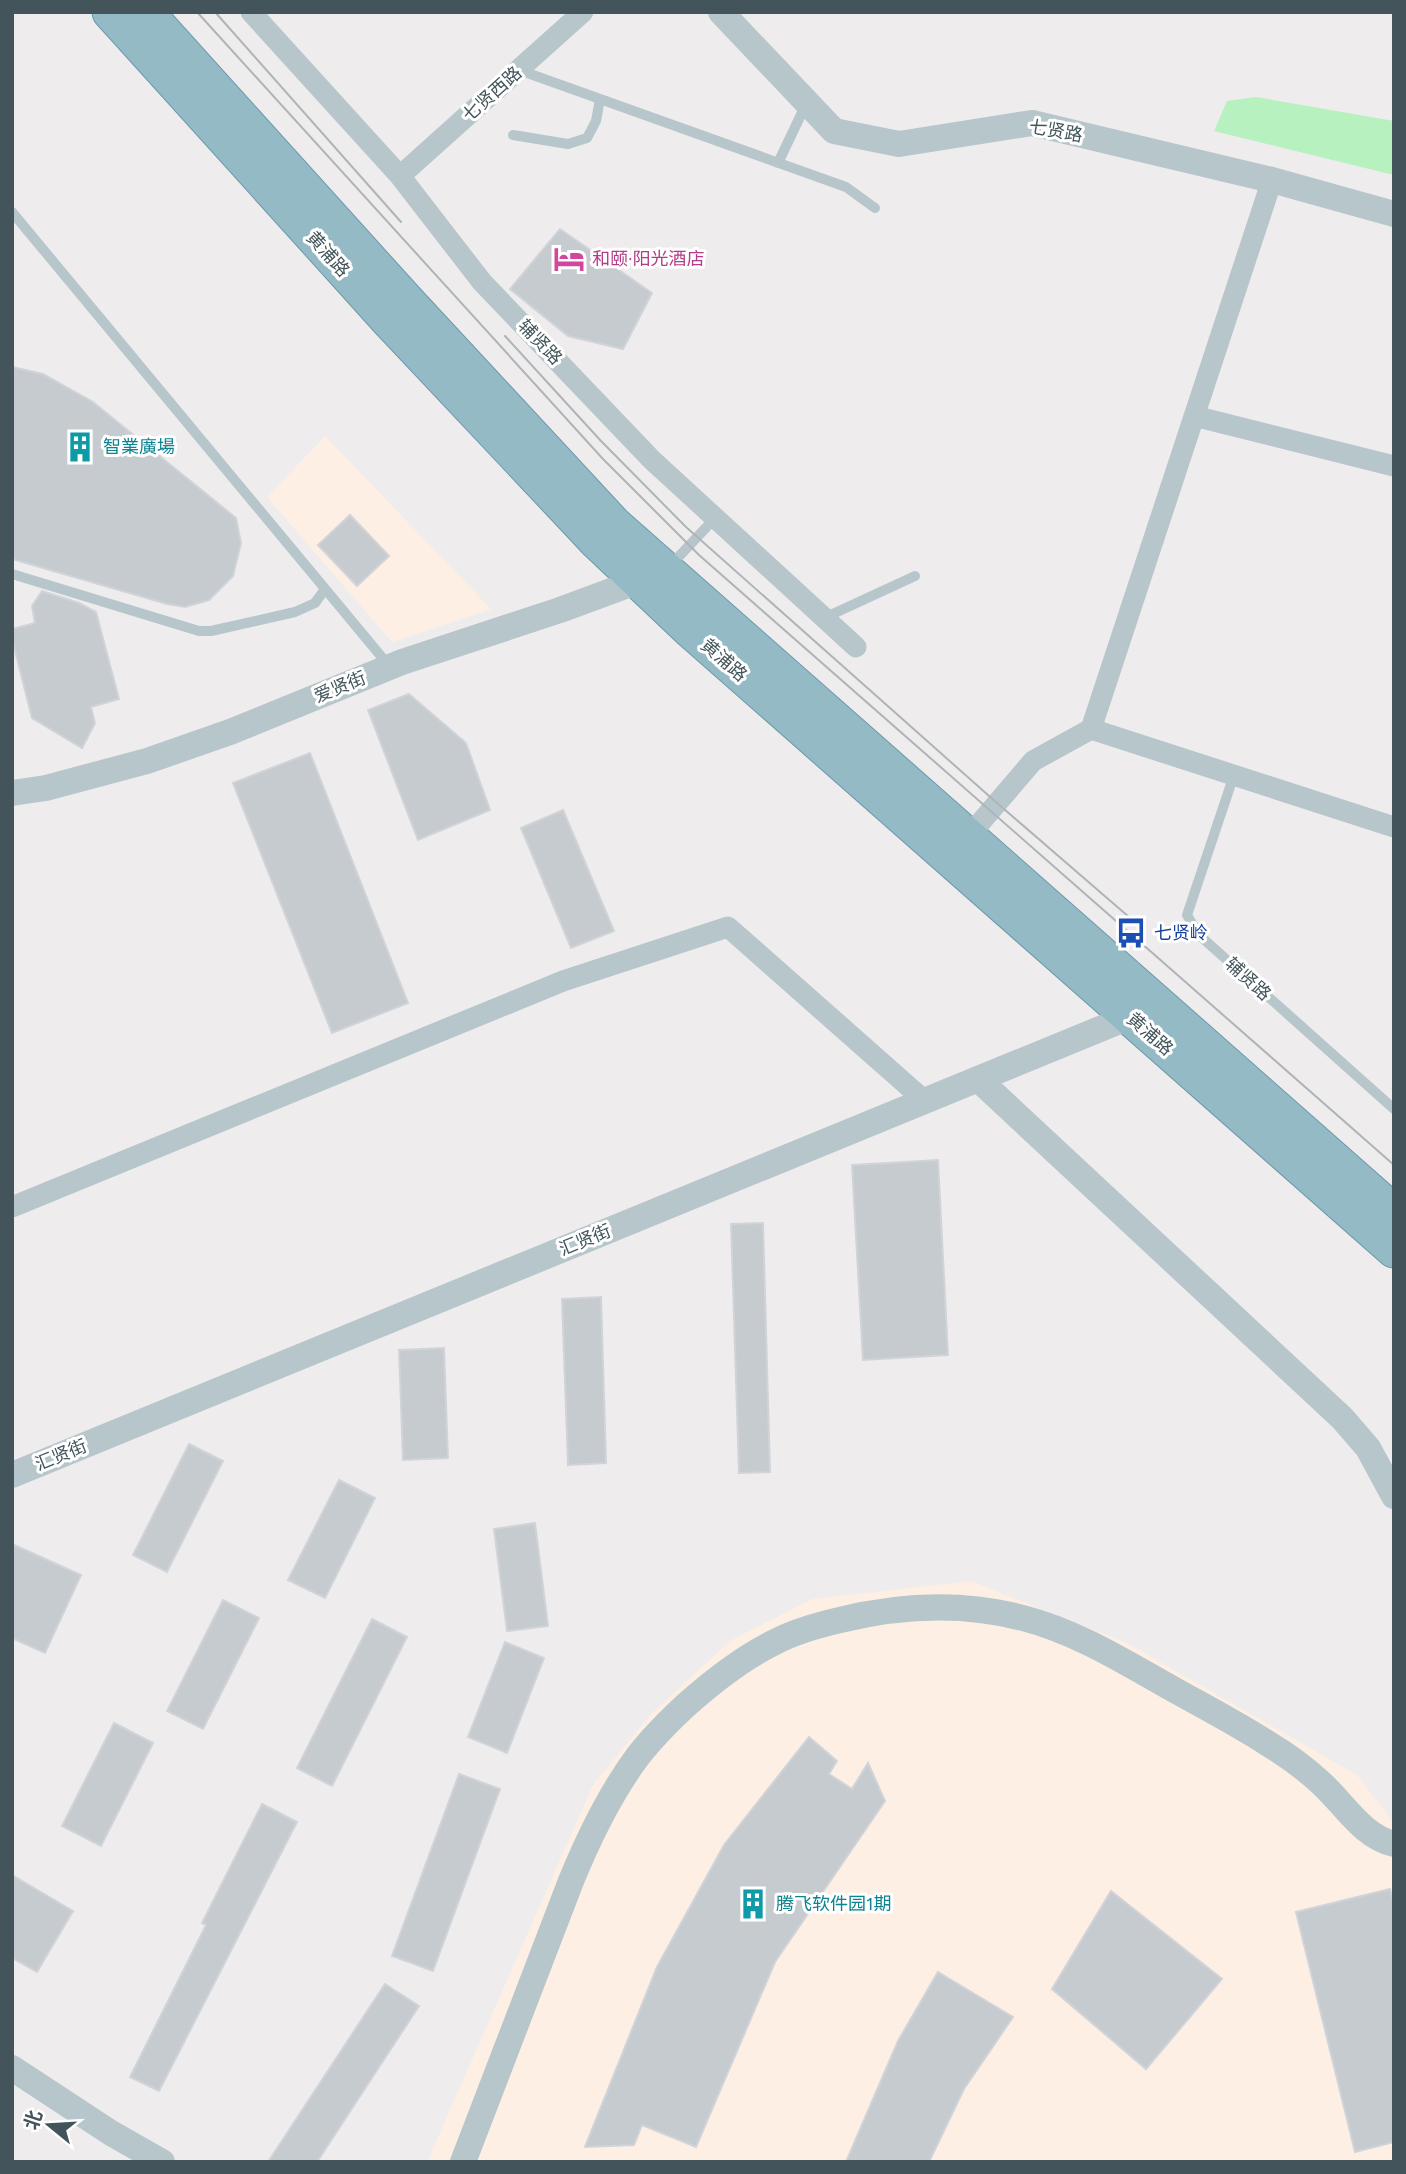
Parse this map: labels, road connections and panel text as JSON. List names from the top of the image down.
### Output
{
  "streets": {
    "highway": ["黄浦路"],
    "street": [
      "七贤西路",
      "七贤路",
      "辅贤路",
      "爱贤街",
      "汇贤街"
    ]
  },
  "crossings": [
    ["七贤西路", "辅贤路"],
    ["黄浦路", "爱贤街"],
    ["黄浦路", "汇贤街"]
  ],
  "places": {
    "hotel": ["和颐·阳光酒店"],
    "building": ["智業廣場", "腾飞软件园1期"],
    "bus stop": ["七贤岭"]
  },
  "north": "left"
}
